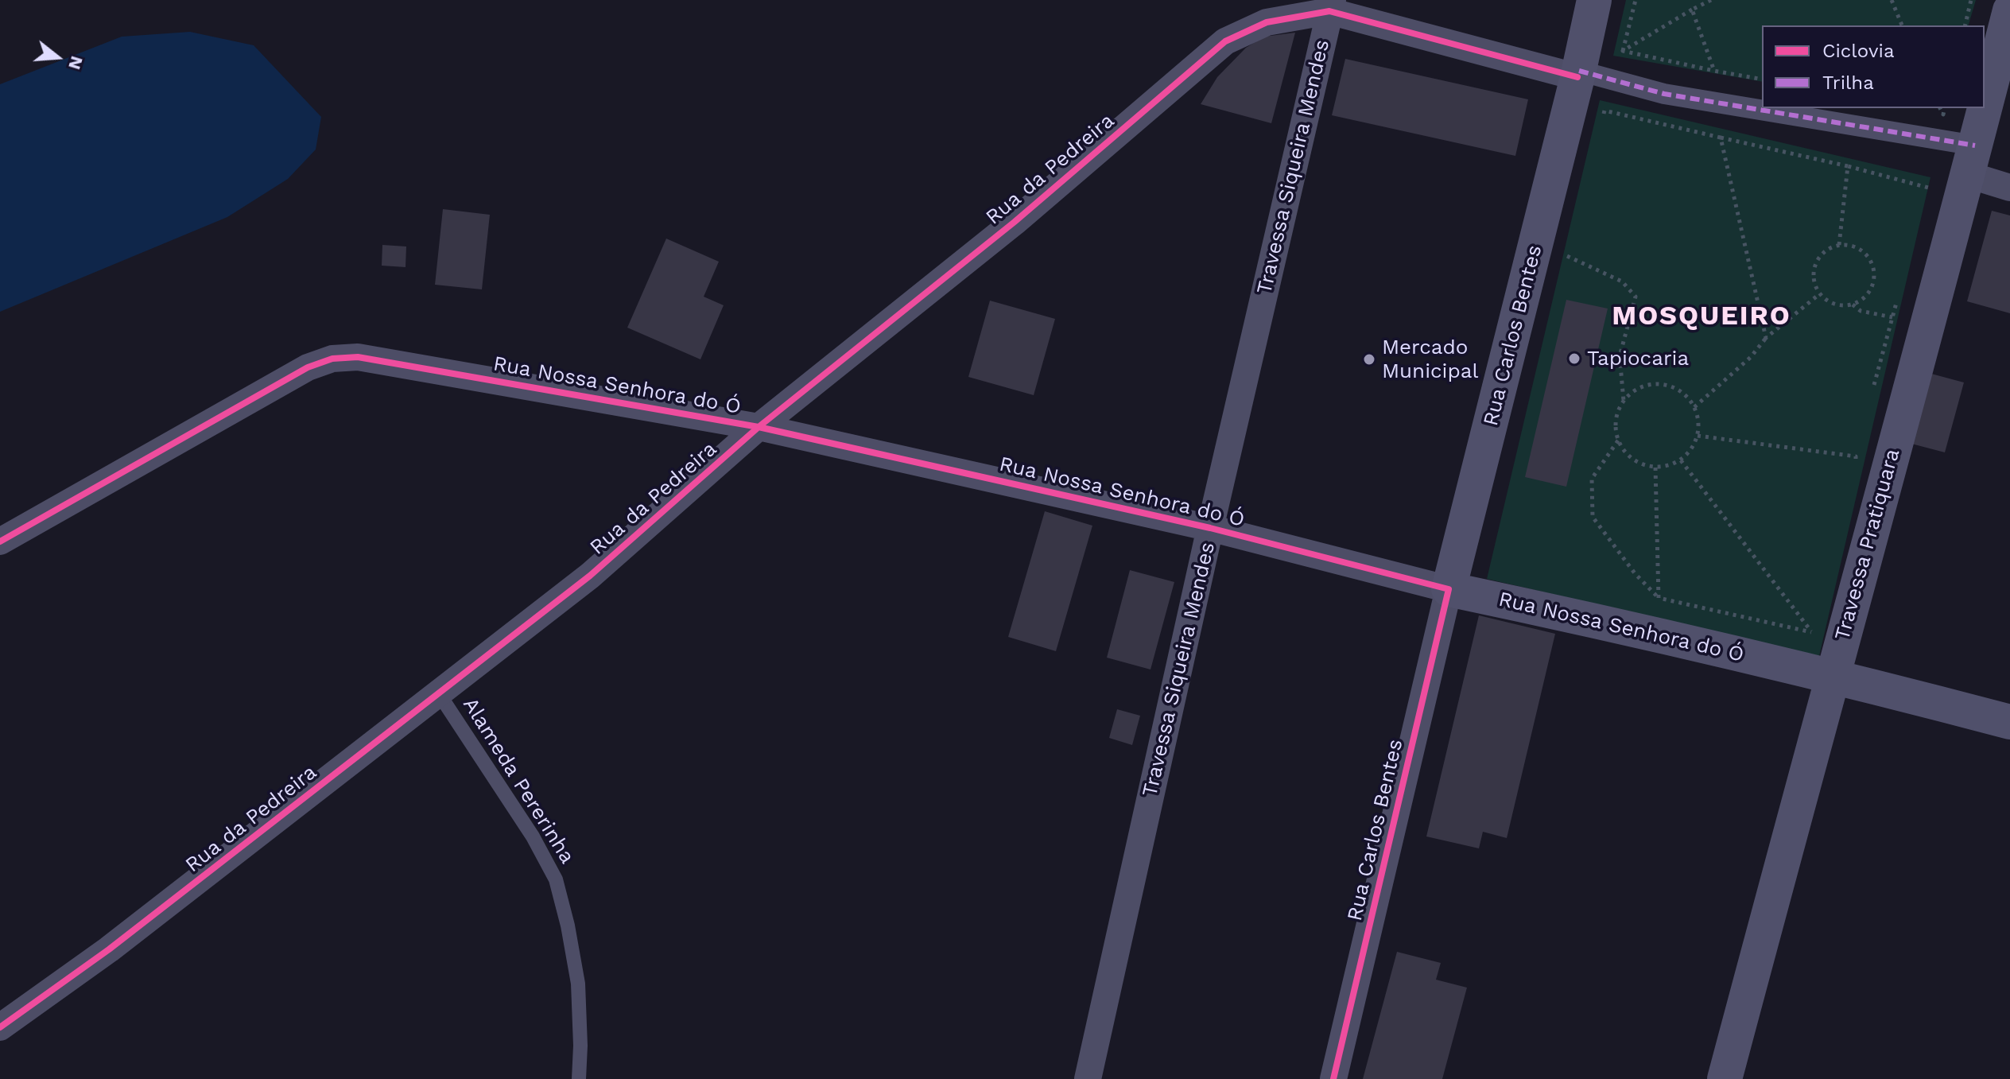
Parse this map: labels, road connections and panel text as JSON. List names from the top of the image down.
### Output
{
  "streets": {
    "main road": ["Rua Carlos Bentes", "Rua Nossa Senhora do Ó", "Travessa Pratiquara"],
    "street": ["Travessa Siqueira Mendes", "Rua da Pedreira"],
    "lane": ["Alameda Pererinha"]
  },
  "crossings": [
    ["Travessa Siqueira Mendes", "Rua da Pedreira"],
    ["Travessa Siqueira Mendes", "Rua Nossa Senhora do Ó"],
    ["Rua da Pedreira", "Rua Nossa Senhora do Ó"],
    ["Rua da Pedreira", "Alameda Pererinha"],
    ["Rua Carlos Bentes", "Rua Nossa Senhora do Ó"],
    ["Rua Nossa Senhora do Ó", "Travessa Pratiquara"]
  ],
  "districts": ["MOSQUEIRO"],
  "places": ["Tapiocaria", "Mercado Municipal"],
  "legend": ["Ciclovia", "Trilha"],
  "north": "right"
}
